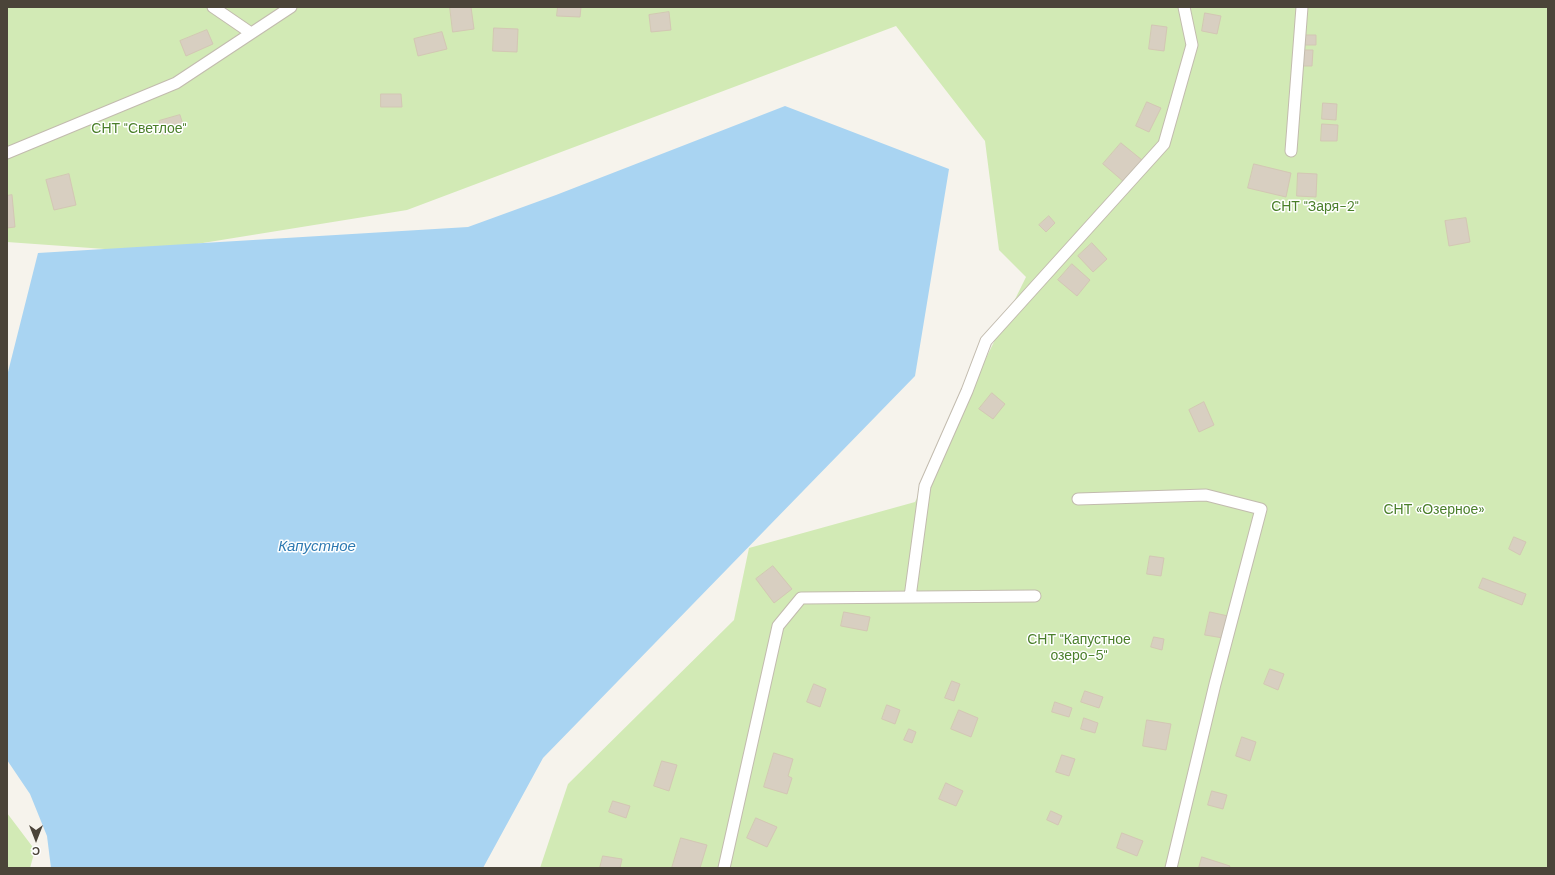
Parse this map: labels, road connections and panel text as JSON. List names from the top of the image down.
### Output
{
  "water": ["Капустное"],
  "parks": [
    "СНТ \"Светлое\"",
    "СНТ \"Заря-2\"",
    "СНТ «Озерное»",
    "СНТ \"Капустное озеро-5\""
  ],
  "north": "bottom"
}
